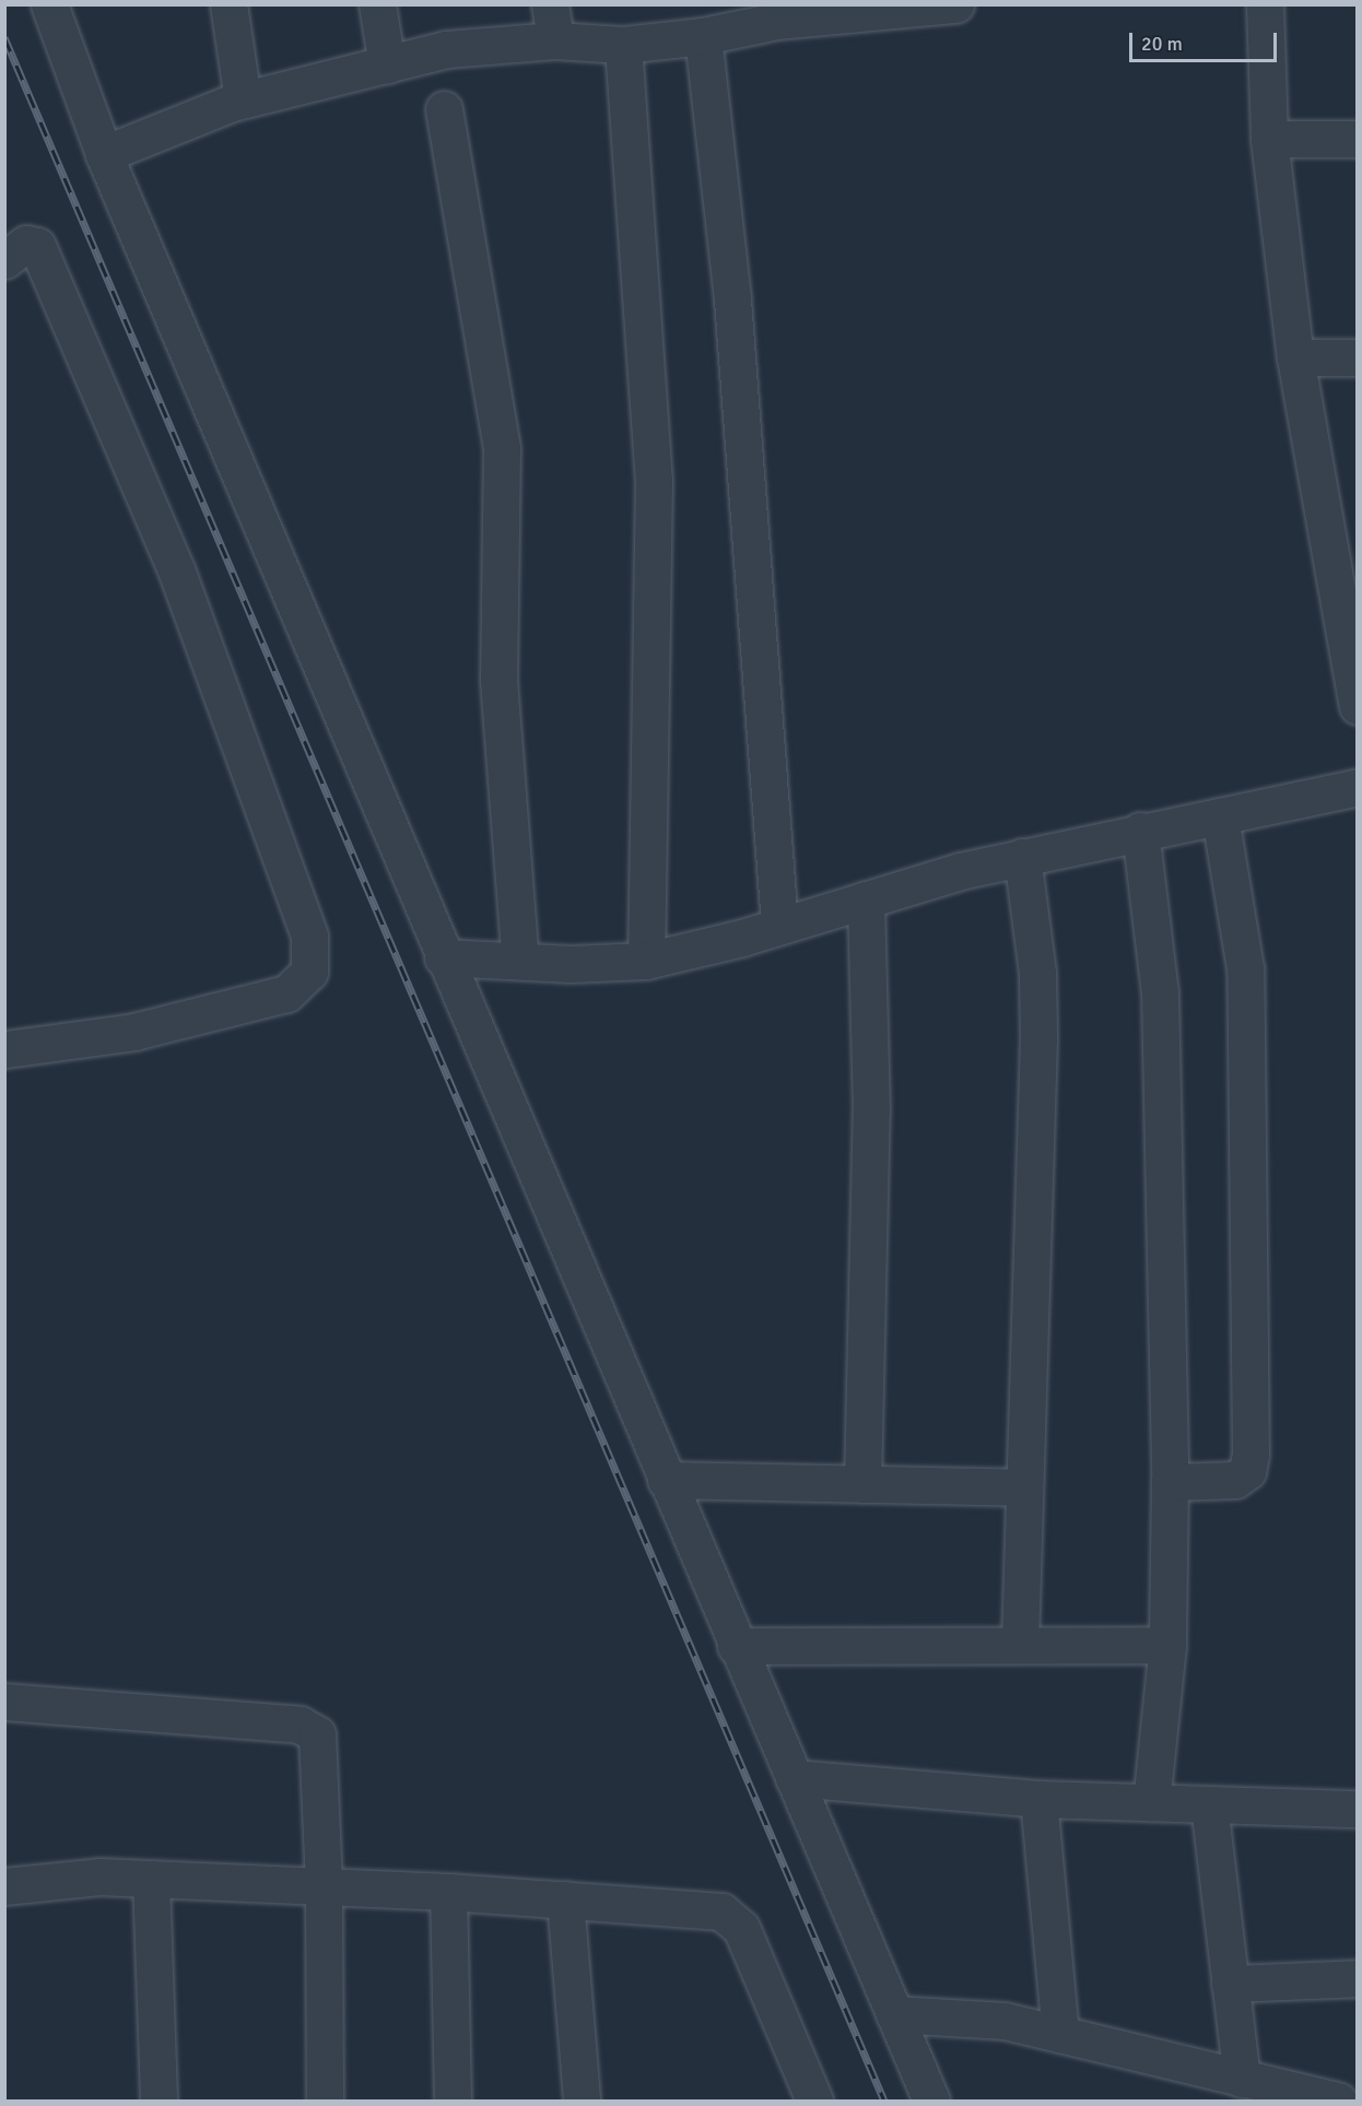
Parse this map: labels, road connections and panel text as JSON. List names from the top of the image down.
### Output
{
  "scale_bar": "20 m"
}
